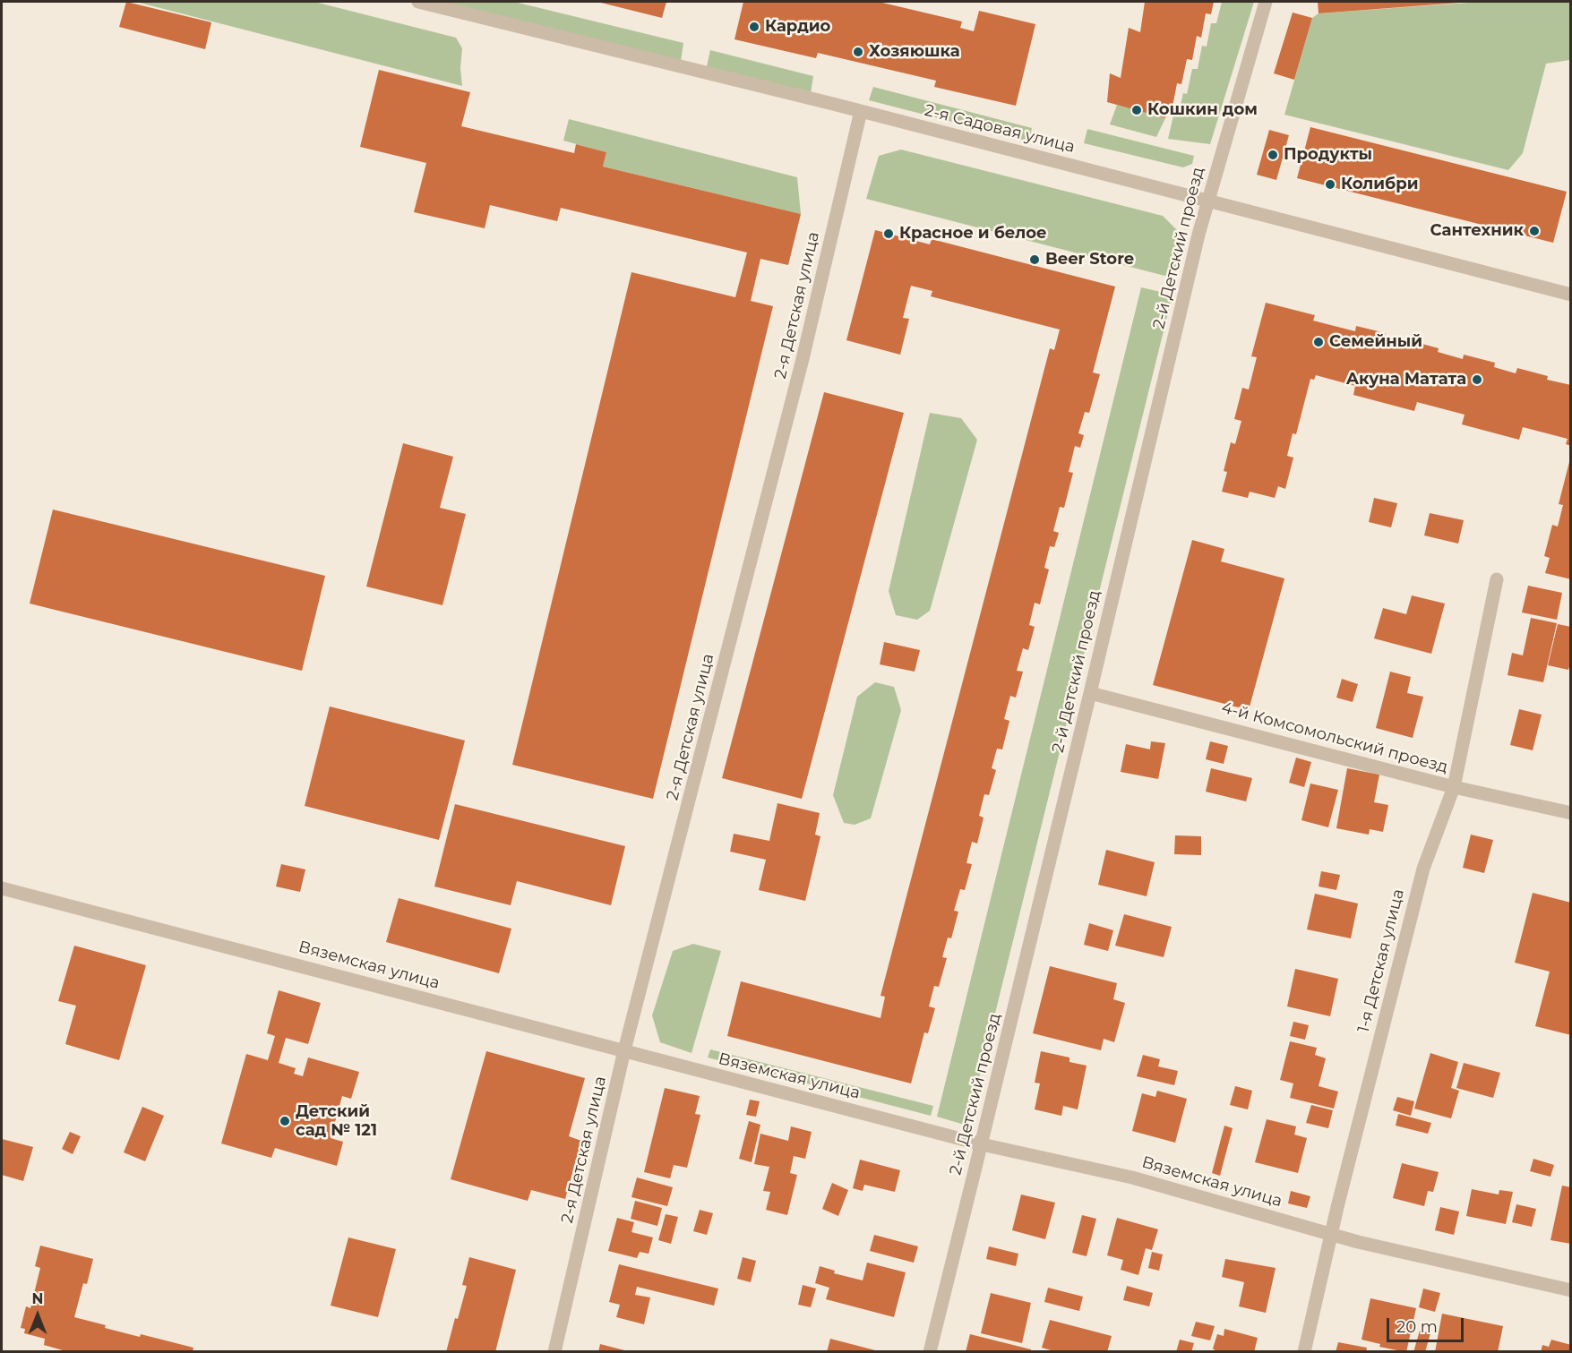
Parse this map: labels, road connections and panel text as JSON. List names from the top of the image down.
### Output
{
  "streets": {
    "street": [
      "2-я Садовая улица",
      "2-й Детский проезд",
      "2-я Детская улица",
      "4-й Комсомольский проезд",
      "1-я Детская улица",
      "Вяземская улица"
    ]
  },
  "crossings": [
    ["2-я Садовая улица", "2-й Детский проезд"],
    ["2-я Садовая улица", "2-я Детская улица"],
    ["2-й Детский проезд", "4-й Комсомольский проезд"],
    ["2-й Детский проезд", "Вяземская улица"],
    ["2-я Детская улица", "Вяземская улица"],
    ["4-й Комсомольский проезд", "1-я Детская улица"],
    ["1-я Детская улица", "Вяземская улица"]
  ],
  "places": [
    "Кардио",
    "Хозяюшка",
    "Кошкин дом",
    "Продукты",
    "Колибри",
    "Сантехник",
    "Красное и белое",
    "Beer Store",
    "Семейный",
    "Акуна Матата",
    "Детский сад № 121"
  ],
  "scale_bar": "20 m",
  "north": "top"
}
